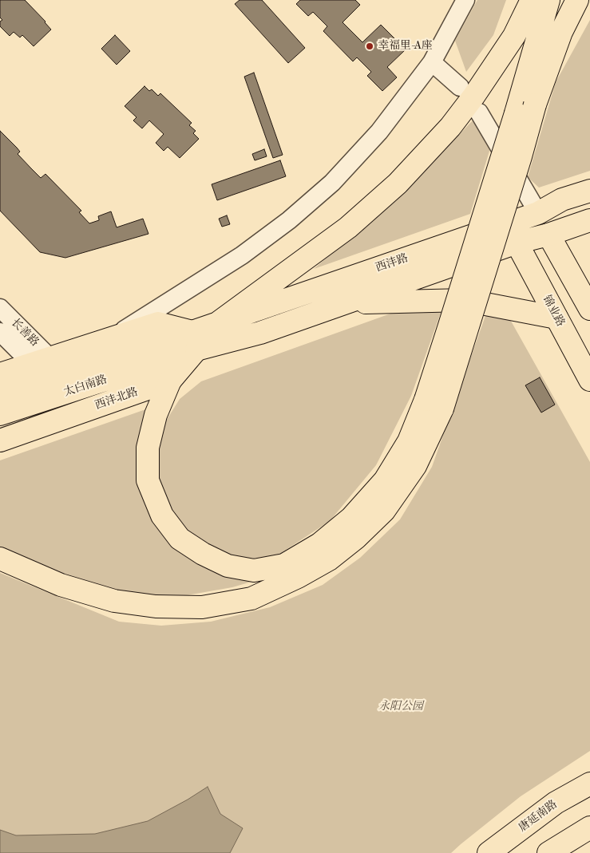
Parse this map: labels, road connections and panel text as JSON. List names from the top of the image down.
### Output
{
  "streets": {
    "main road": [
      "西沣路",
      "锦业路",
      "太白南路",
      "西沣北路",
      "唐延南路"
    ],
    "street": ["长善路"]
  },
  "crossings": [
    ["西沣路", "锦业路"]
  ],
  "parks": ["永阳公园"],
  "places": ["幸福里-A座"]
}
